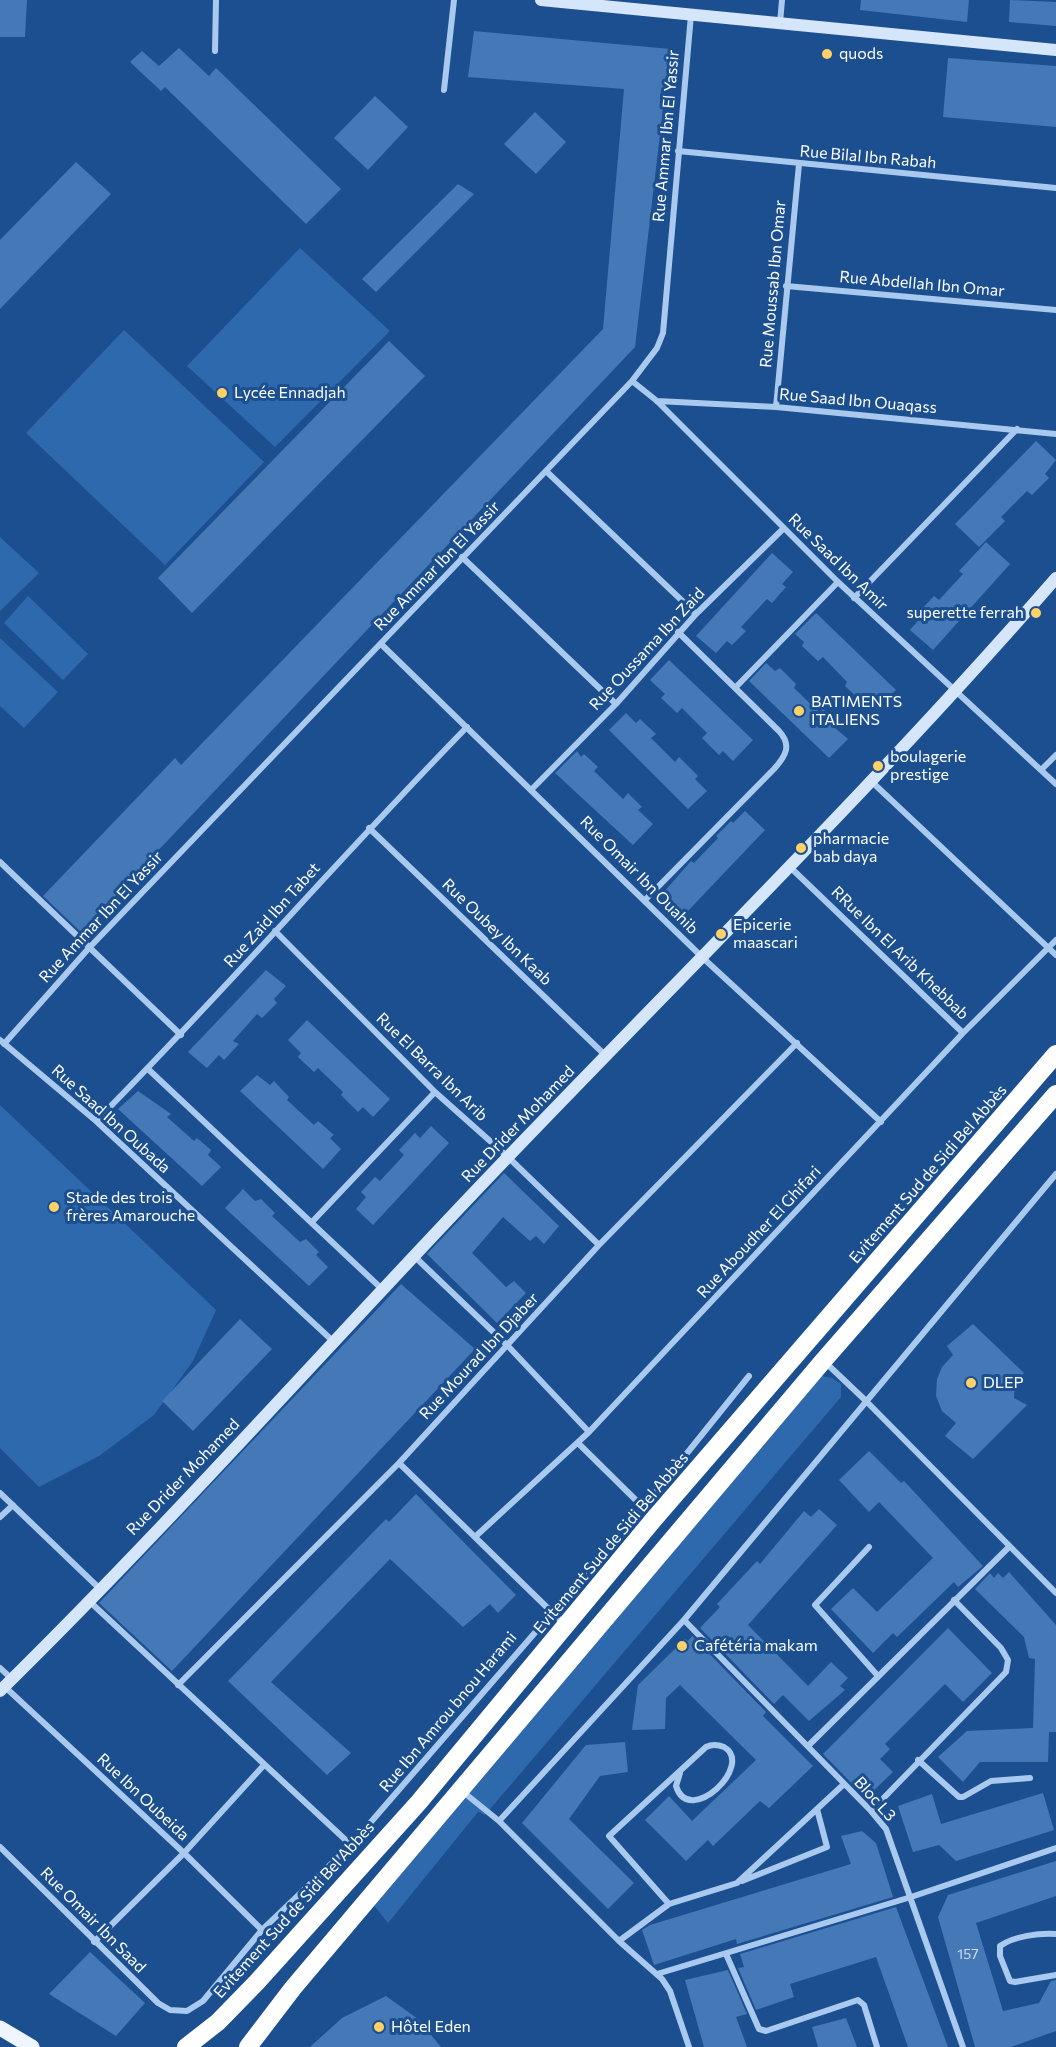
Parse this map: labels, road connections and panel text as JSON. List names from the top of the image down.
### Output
{
  "streets": {
    "highway": ["Evitement Sud de Sidi Bel Abbès"],
    "street": [
      "Rue Ammar Ibn El Yassir",
      "Rue Bilal Ibn Rabah",
      "Rue Moussab Ibn Omar",
      "Rue Abdellah Ibn Omar",
      "Rue Saad Ibn Ouaqass",
      "Rue Saad Ibn Amir",
      "Rue Oussama Ibn Zaid",
      "Rue Omair Ibn Ouahib",
      "Rue Zaid Ibn Tabet",
      "Rue Oubey Ibn Kaab",
      "RRue Ibn El Arib Khebbab",
      "Rue El Barra Ibn Arib",
      "Rue Saad Ibn Oubada",
      "Rue Drider Mohamed",
      "Rue Aboudher El Ghifari",
      "Rue Mourad Ibn Djaber",
      "Rue Ibn Amrou bnou Harami",
      "Rue Ibn Oubeida",
      "Bloc L3",
      "Rue Omair Ibn Saad"
    ]
  },
  "crossings": [
    ["Rue Ammar Ibn El Yassir", "Rue Bilal Ibn Rabah"],
    ["Rue Ammar Ibn El Yassir", "Rue Saad Ibn Amir"],
    ["Rue Ammar Ibn El Yassir", "Rue Omair Ibn Ouahib"],
    ["Rue Ammar Ibn El Yassir", "Rue Saad Ibn Oubada"],
    ["Rue Bilal Ibn Rabah", "Rue Moussab Ibn Omar"],
    ["Rue Moussab Ibn Omar", "Rue Abdellah Ibn Omar"],
    ["Rue Moussab Ibn Omar", "Rue Saad Ibn Ouaqass"],
    ["Rue Saad Ibn Ouaqass", "Rue Saad Ibn Amir"],
    ["Rue Saad Ibn Amir", "Rue Oussama Ibn Zaid"],
    ["Rue Saad Ibn Amir", "Rue Drider Mohamed"],
    ["Rue Oussama Ibn Zaid", "Rue Omair Ibn Ouahib"],
    ["Rue Omair Ibn Ouahib", "Rue Zaid Ibn Tabet"],
    ["Rue Omair Ibn Ouahib", "Rue Drider Mohamed"],
    ["Rue Omair Ibn Ouahib", "Rue Aboudher El Ghifari"],
    ["Rue Omair Ibn Ouahib", "Rue Mourad Ibn Djaber"],
    ["Rue Zaid Ibn Tabet", "Rue Oubey Ibn Kaab"],
    ["Rue Zaid Ibn Tabet", "Rue El Barra Ibn Arib"],
    ["Rue Zaid Ibn Tabet", "Rue Saad Ibn Oubada"],
    ["Rue Oubey Ibn Kaab", "Rue Drider Mohamed"],
    ["RRue Ibn El Arib Khebbab", "Rue Drider Mohamed"],
    ["RRue Ibn El Arib Khebbab", "Rue Aboudher El Ghifari"],
    ["Rue El Barra Ibn Arib", "Rue Drider Mohamed"],
    ["Rue El Barra Ibn Arib", "Rue Mourad Ibn Djaber"],
    ["Rue Saad Ibn Oubada", "Rue Drider Mohamed"],
    ["Rue Drider Mohamed", "Rue Ibn Oubeida"],
    ["Evitement Sud de Sidi Bel Abbès", "Rue Ibn Amrou bnou Harami"],
    ["Rue Ibn Amrou bnou Harami", "Rue Ibn Oubeida"],
    ["Rue Ibn Amrou bnou Harami", "Rue Omair Ibn Saad"]
  ],
  "places": [
    "quods",
    "Lycée Ennadjah",
    "superette ferrah",
    "BATIMENTS ITALIENS",
    "boulagerie prestige",
    "pharmacie bab daya",
    "Epicerie maascari",
    "Stade des trois frères Amarouche",
    "DLEP",
    "Cafétéria makam",
    "Hôtel Eden"
  ],
  "house_numbers": ["157"]
}
